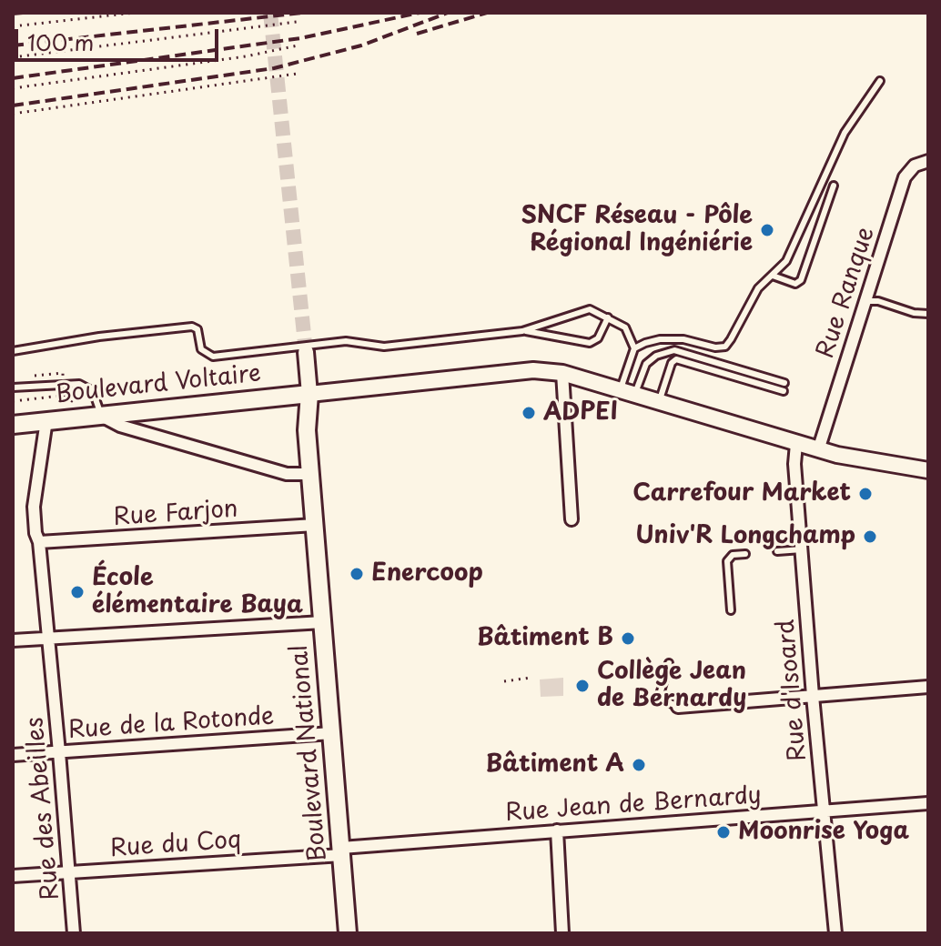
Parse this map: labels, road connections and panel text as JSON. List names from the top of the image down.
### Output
{
  "streets": {
    "main road": ["Boulevard Voltaire", "Boulevard National"],
    "street": [
      "Rue Ranque",
      "Rue Farjon",
      "Rue d'Isoard",
      "Rue de la Rotonde",
      "Rue Jean de Bernardy",
      "Rue des Abeilles",
      "Rue du Coq"
    ]
  },
  "crossings": [
    ["Boulevard Voltaire", "Boulevard National"],
    ["Boulevard Voltaire", "Rue des Abeilles"],
    ["Rue Farjon", "Boulevard National"],
    ["Rue Farjon", "Rue des Abeilles"],
    ["Rue d'Isoard", "Rue Jean de Bernardy"],
    ["Rue de la Rotonde", "Boulevard National"],
    ["Rue de la Rotonde", "Rue des Abeilles"],
    ["Boulevard National", "Rue Jean de Bernardy"],
    ["Boulevard National", "Rue du Coq"],
    ["Rue Jean de Bernardy", "Rue du Coq"],
    ["Rue des Abeilles", "Rue du Coq"]
  ],
  "places": [
    "SNCF Réseau - Pôle Régional Ingéniérie",
    "ADPEI",
    "Carrefour Market",
    "Univ'R Longchamp",
    "Enercoop",
    "École élémentaire Baya",
    "Bâtiment B",
    "Collège Jean de Bernardy",
    "Bâtiment A",
    "Moonrise Yoga"
  ],
  "scale_bar": "100 m"
}
